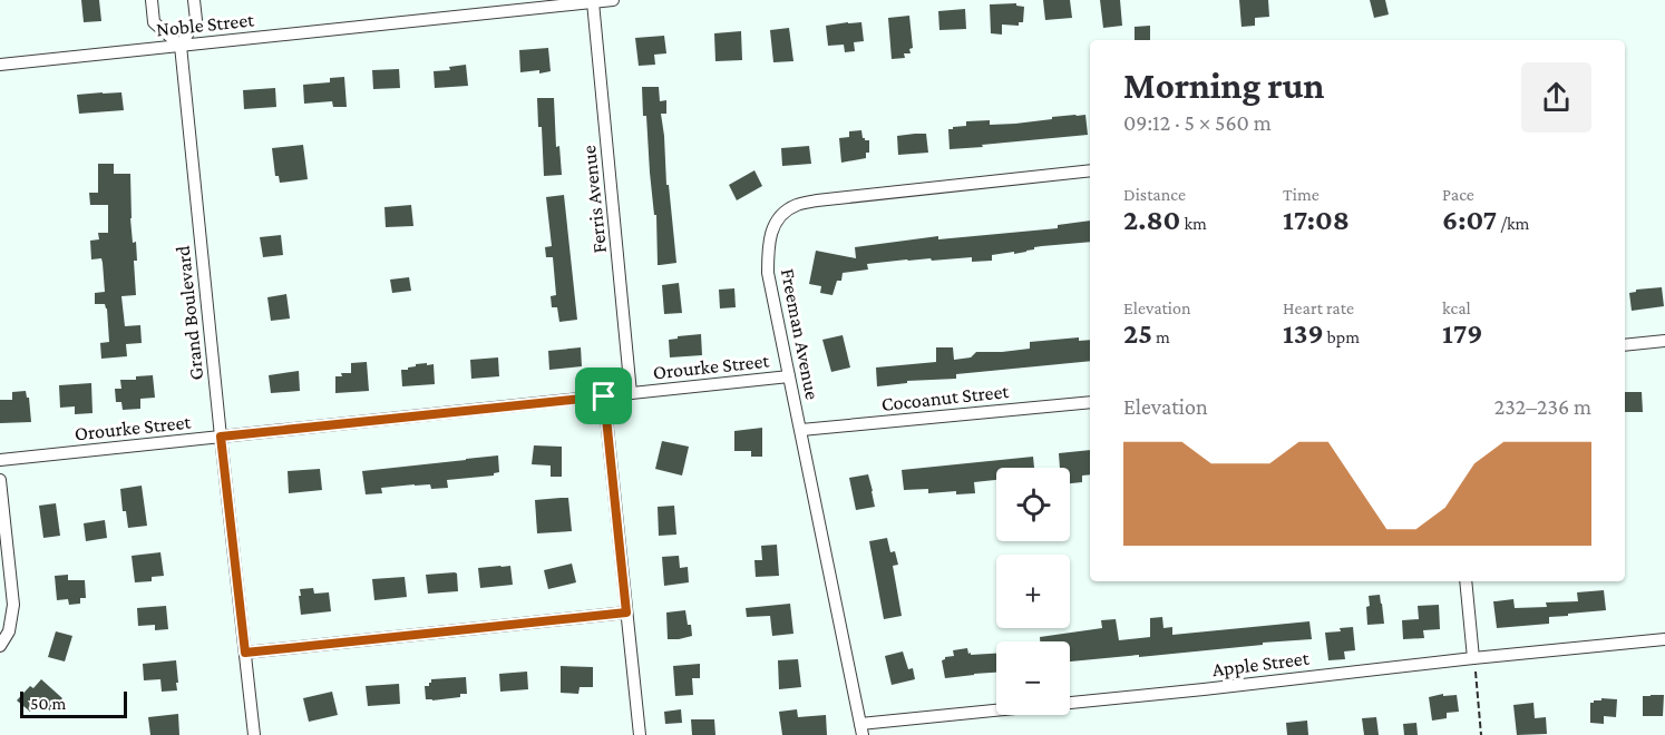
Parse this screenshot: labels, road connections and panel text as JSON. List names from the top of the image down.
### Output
{
  "streets": {
    "street": [
      "Noble Street",
      "Ferris Avenue",
      "Grand Boulevard",
      "Freeman Avenue",
      "Orourke Street",
      "Cocoanut Street",
      "Apple Street"
    ]
  },
  "crossings": [
    ["Noble Street", "Ferris Avenue"],
    ["Noble Street", "Grand Boulevard"],
    ["Ferris Avenue", "Orourke Street"],
    ["Grand Boulevard", "Orourke Street"],
    ["Freeman Avenue", "Orourke Street"],
    ["Freeman Avenue", "Cocoanut Street"],
    ["Freeman Avenue", "Apple Street"]
  ],
  "scale_bar": "50 m",
  "page": {
    "heading": ["Morning run", "09:12 · 5 × 560 m"],
    "stats": [
      ["Distance", "2.80 km"],
      ["Time", "17:08"],
      ["Pace", "6:07 /km"],
      ["Elevation", "25 m"],
      ["Heart rate", "139 bpm"],
      ["kcal", "179"]
    ],
    "chart": ["Elevation", "232–236 m"],
    "map_buttons": ["+", "−"],
    "scale": "50 m"
  }
}
